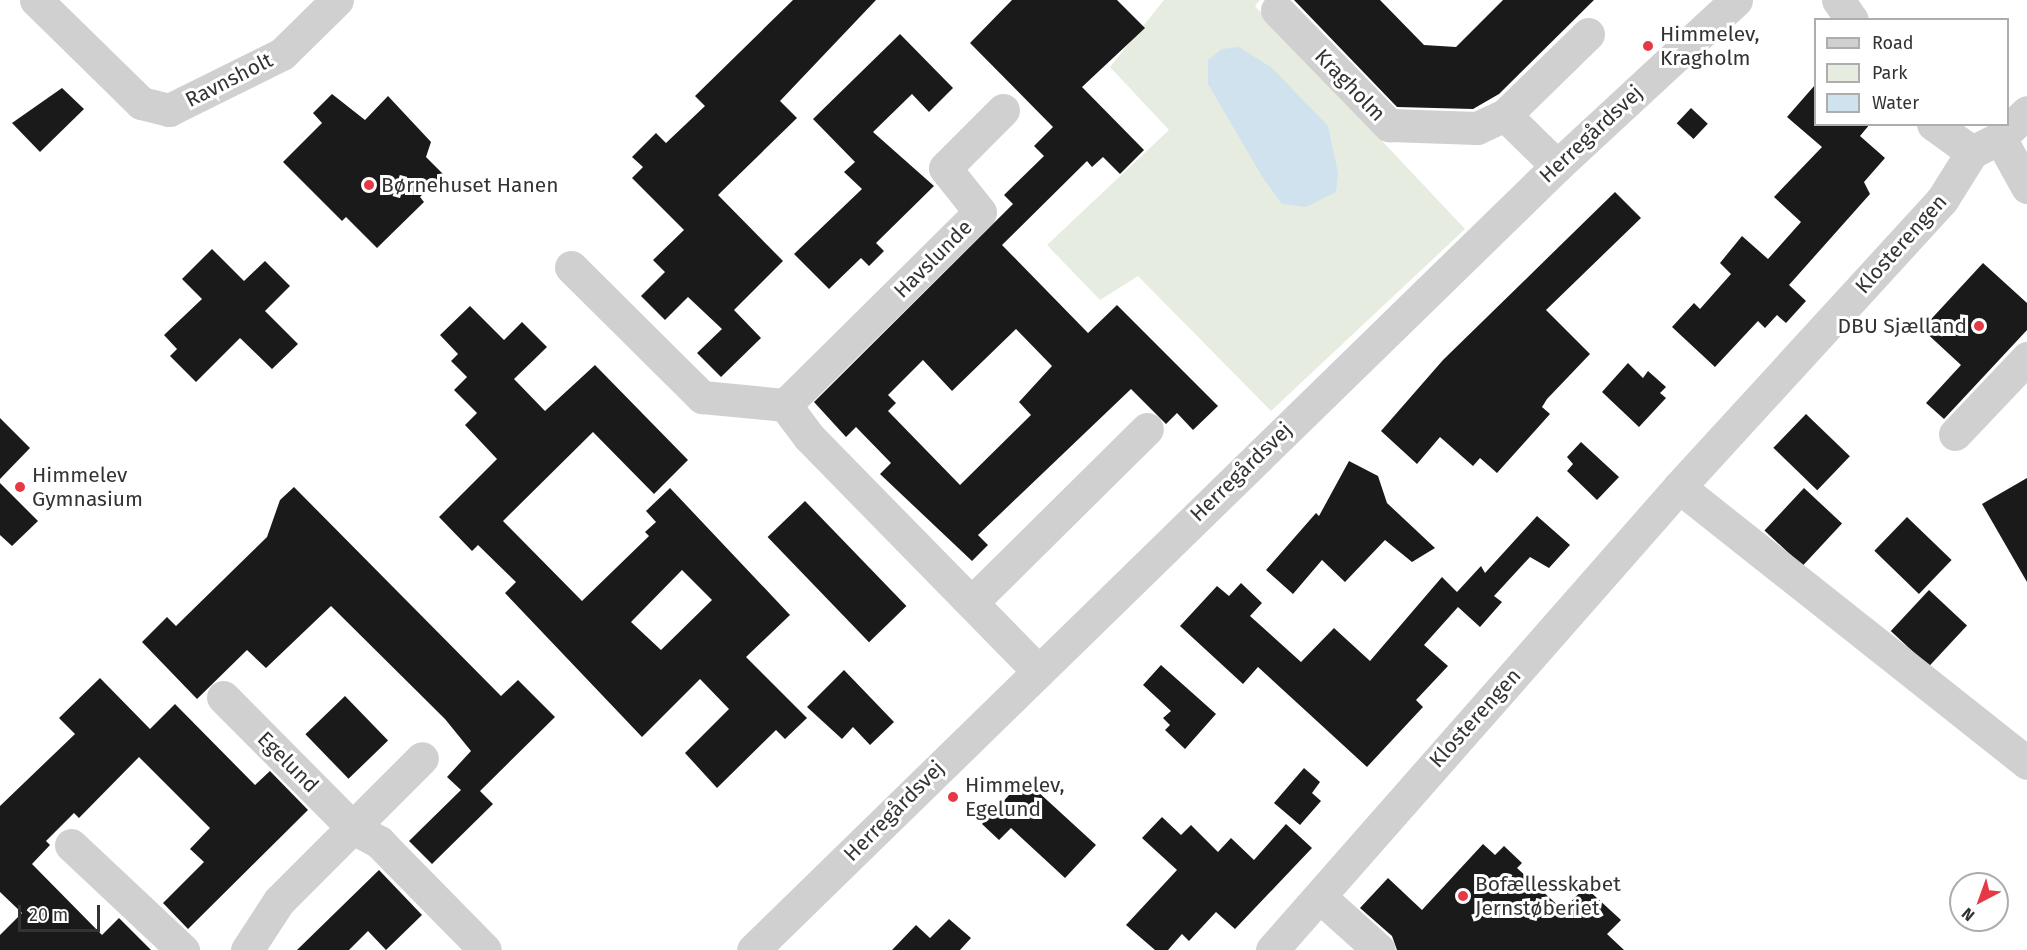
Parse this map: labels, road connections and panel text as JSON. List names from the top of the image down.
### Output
{
  "streets": {
    "street": [
      "Ravnsholt",
      "Kragholm",
      "Herregårdsvej",
      "Klosterengen",
      "Havslunde",
      "Egelund"
    ]
  },
  "places": [
    "Himmelev, Kragholm",
    "Børnehuset Hanen",
    "DBU Sjælland",
    "Himmelev Gymnasium",
    "Himmelev, Egelund",
    "Bofællesskabet Jernstøberiet"
  ],
  "legend": ["Road", "Park", "Water"],
  "scale_bar": "20 m",
  "north": "bottom left"
}
